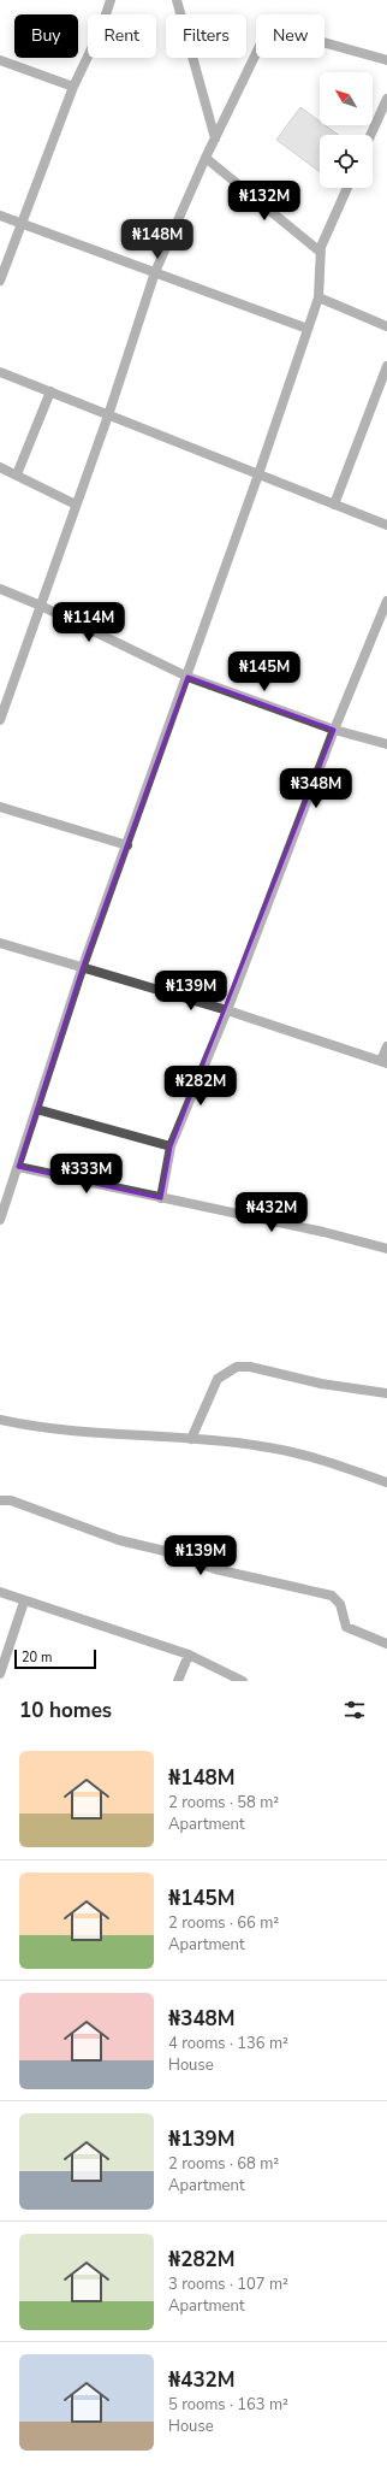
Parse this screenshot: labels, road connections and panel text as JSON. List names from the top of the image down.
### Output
{
  "scale_bar": "20 m",
  "north": "top left",
  "page": {
    "chip": [
      "Buy",
      "Rent",
      "Filters",
      "New"
    ],
    "price": [
      "₦132M",
      "₦148M",
      "₦114M",
      "₦145M",
      "₦348M",
      "₦139M",
      "₦282M",
      "₦333M",
      "₦432M",
      "₦139M"
    ],
    "scale": "20 m",
    "heading": "10 homes",
    "list": [
      {
        "name": "₦148M",
        "note": "2 rooms · 58 m² · Apartment"
      },
      {
        "name": "₦145M",
        "note": "2 rooms · 66 m² · Apartment"
      },
      {
        "name": "₦348M",
        "note": "4 rooms · 136 m² · House"
      },
      {
        "name": "₦139M",
        "note": "2 rooms · 68 m² · Apartment"
      },
      {
        "name": "₦282M",
        "note": "3 rooms · 107 m² · Apartment"
      },
      {
        "name": "₦432M",
        "note": "5 rooms · 163 m² · House"
      }
    ]
  }
}
